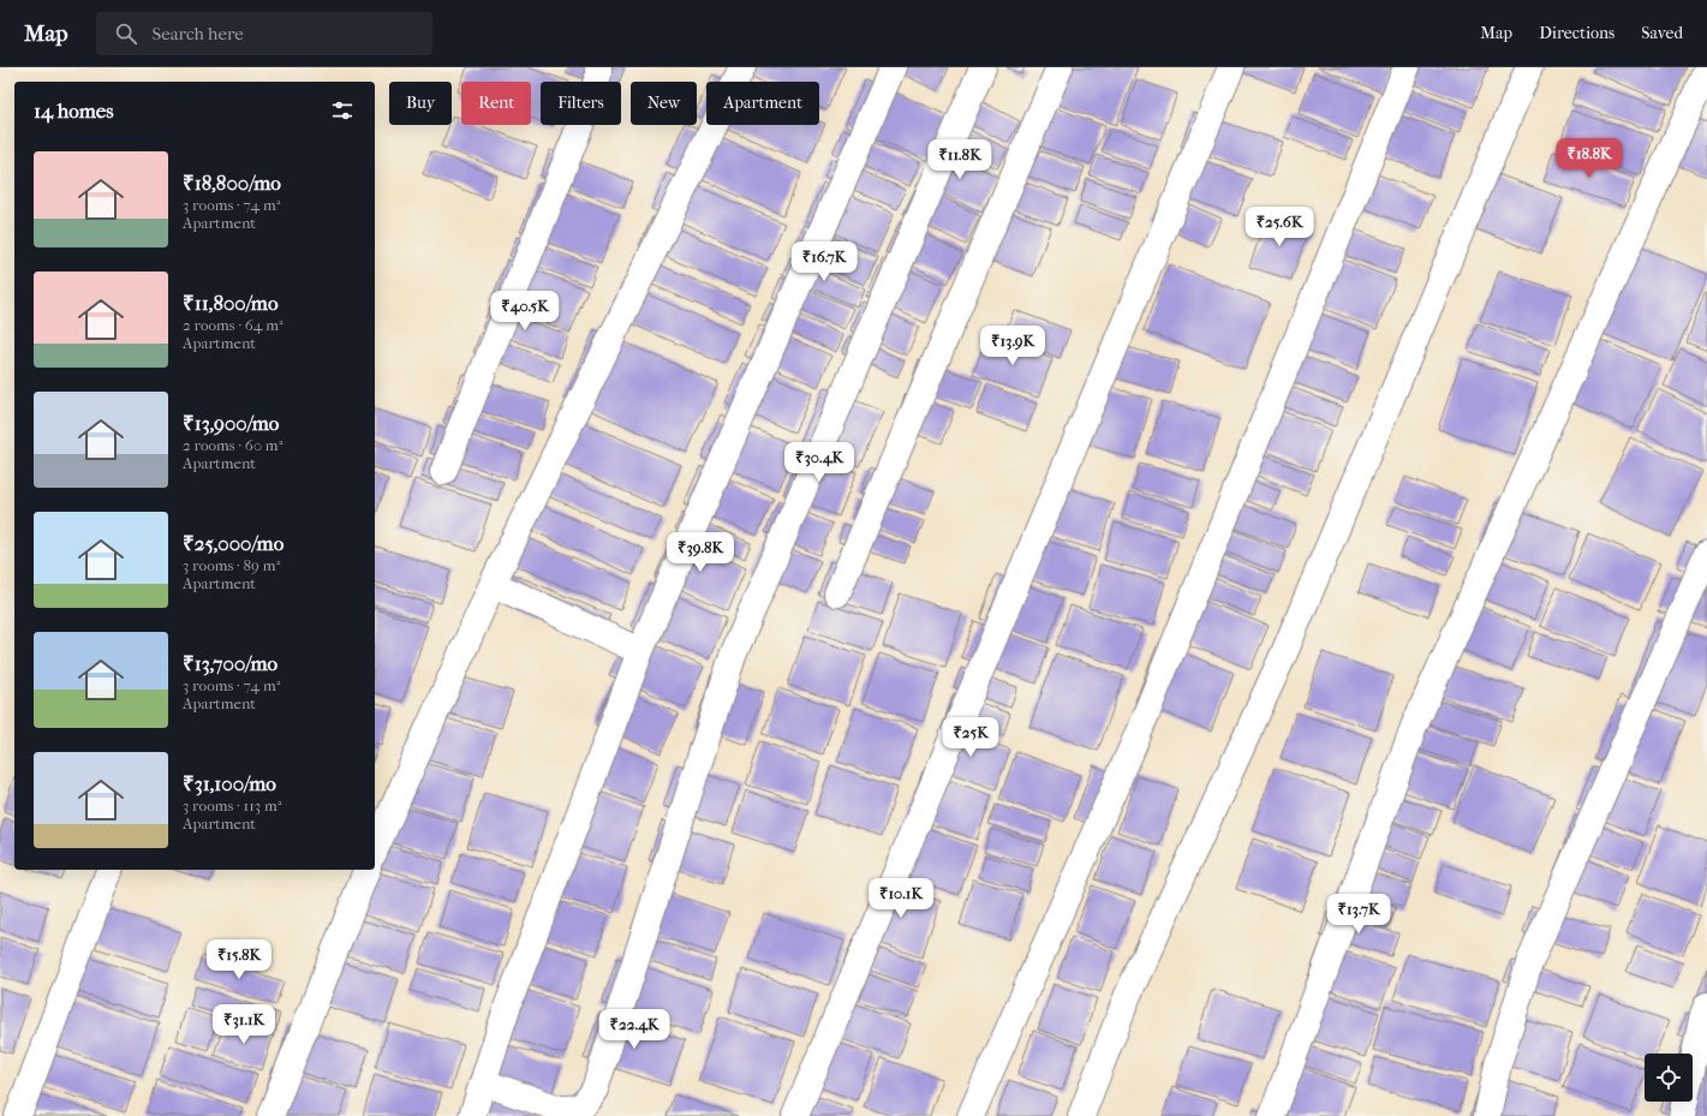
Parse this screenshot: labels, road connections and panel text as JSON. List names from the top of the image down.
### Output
{
  "page": {
    "header": "Map",
    "search": "Search here",
    "nav": ["Map", "Directions", "Saved"],
    "chip": [
      "Buy",
      "Rent",
      "Filters",
      "New",
      "Apartment"
    ],
    "heading": "14 homes",
    "price": [
      "₹18.8K",
      "₹11.8K",
      "₹25.6K",
      "₹16.7K",
      "₹40.5K",
      "₹13.9K",
      "₹30.4K",
      "₹39.8K",
      "₹25K",
      "₹10.1K",
      "₹13.7K",
      "₹15.8K",
      "₹31.1K",
      "₹22.4K"
    ],
    "list": [
      {
        "name": "₹18,800/mo",
        "note": "3 rooms · 74 m² · Apartment"
      },
      {
        "name": "₹11,800/mo",
        "note": "2 rooms · 64 m² · Apartment"
      },
      {
        "name": "₹13,900/mo",
        "note": "2 rooms · 60 m² · Apartment"
      },
      {
        "name": "₹25,000/mo",
        "note": "3 rooms · 89 m² · Apartment"
      },
      {
        "name": "₹13,700/mo",
        "note": "3 rooms · 74 m² · Apartment"
      },
      {
        "name": "₹31,100/mo",
        "note": "3 rooms · 113 m² · Apartment"
      }
    ]
  }
}
